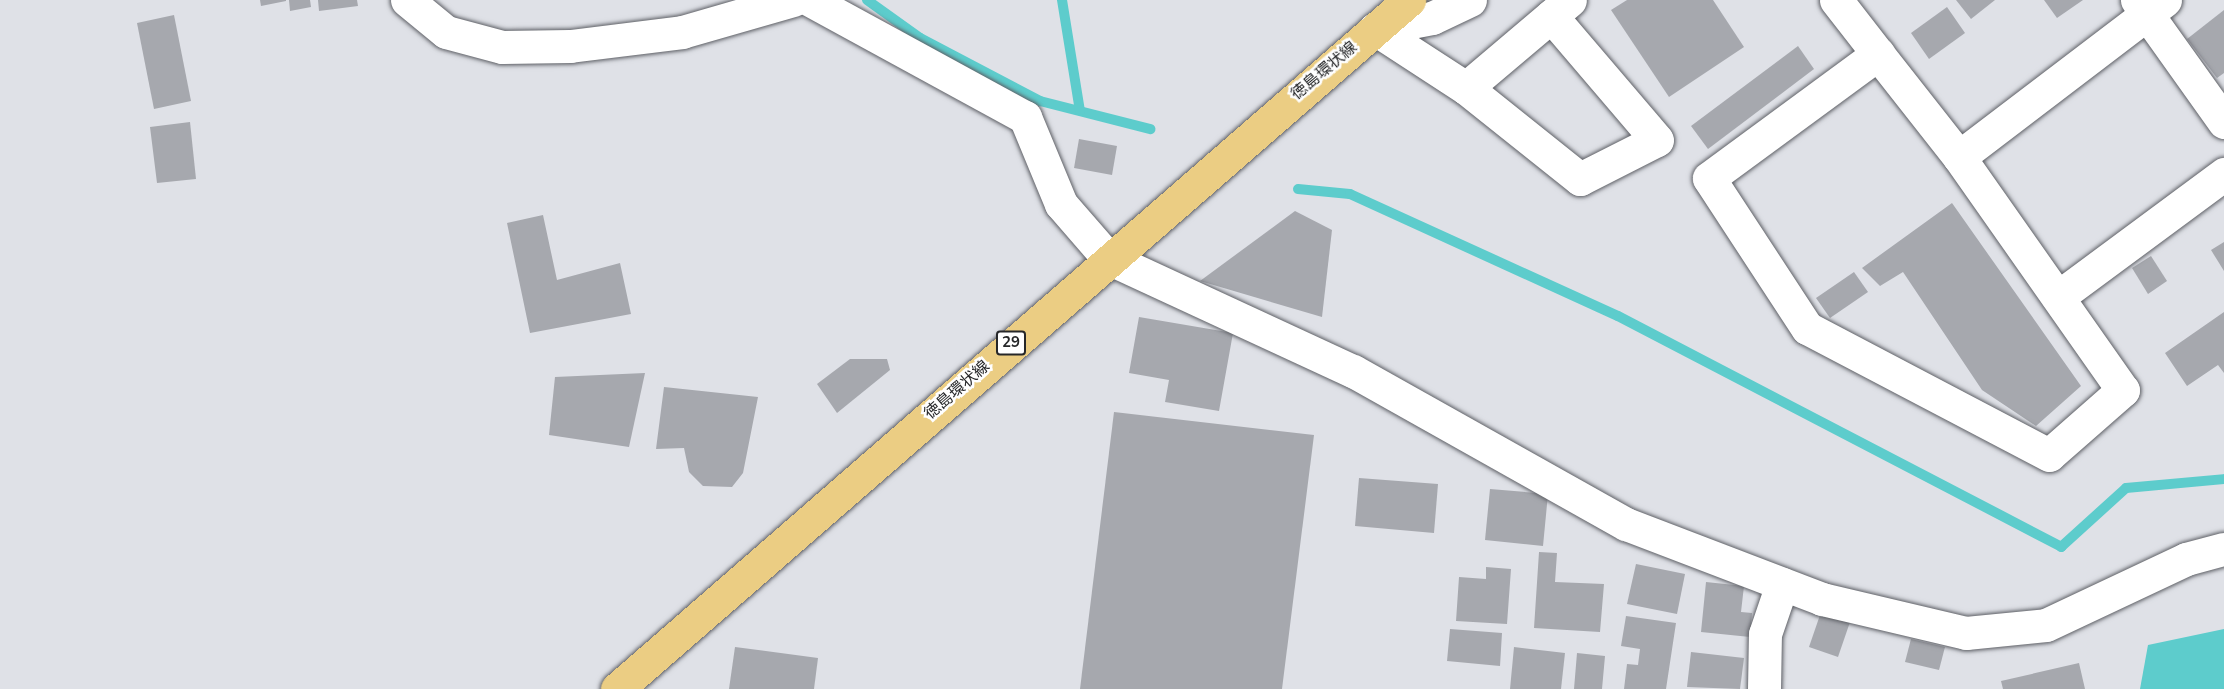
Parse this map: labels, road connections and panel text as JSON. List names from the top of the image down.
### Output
{
  "streets": {
    "main road": ["徳島環状線", "29"]
  }
}
